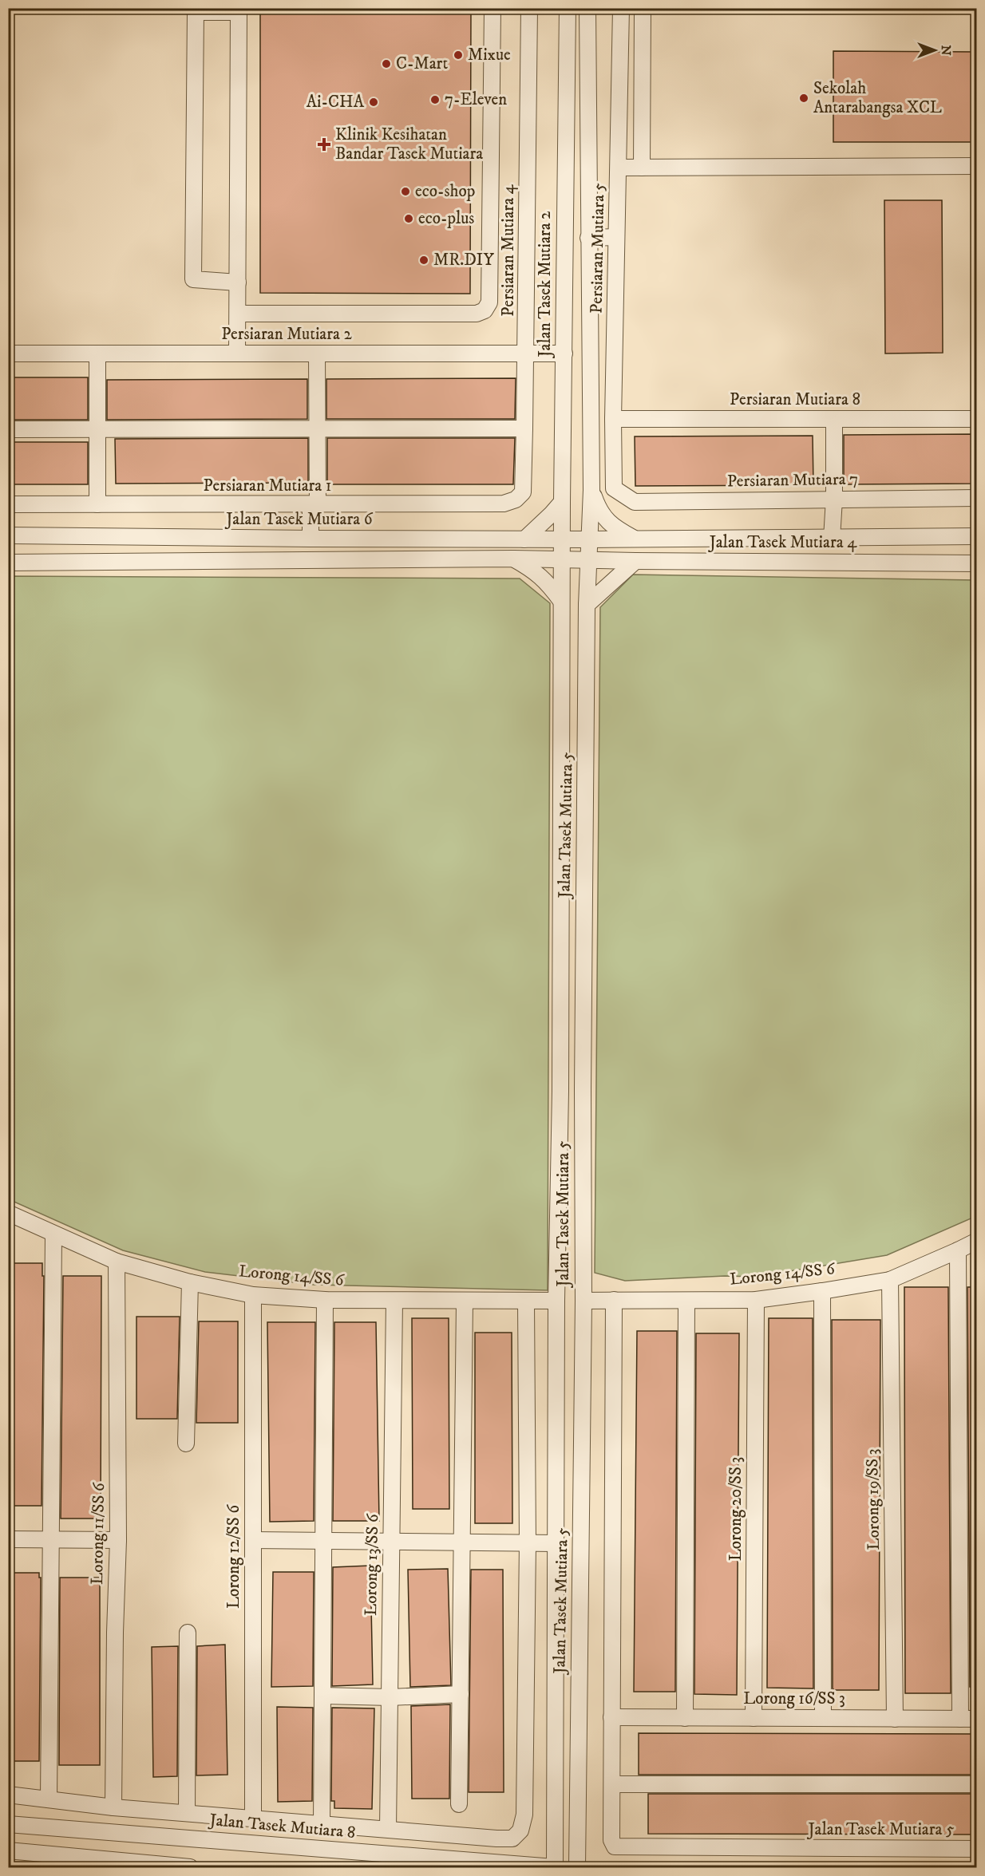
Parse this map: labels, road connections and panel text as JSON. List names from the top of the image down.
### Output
{
  "streets": {
    "street": [
      "Persiaran Mutiara 5",
      "Persiaran Mutiara 4",
      "Jalan Tasek Mutiara 2",
      "Persiaran Mutiara 2",
      "Persiaran Mutiara 8",
      "Persiaran Mutiara 7",
      "Persiaran Mutiara 1",
      "Jalan Tasek Mutiara 6",
      "Jalan Tasek Mutiara 4",
      "Jalan Tasek Mutiara 5",
      "Lorong 14/SS 6",
      "Lorong 19/SS 3",
      "Lorong 20/SS 3",
      "Lorong 11/SS 6",
      "Lorong 12/SS 6",
      "Lorong 13/SS 6",
      "Lorong 16/SS 3",
      "Jalan Tasek Mutiara 8"
    ]
  },
  "crossings": [
    ["Persiaran Mutiara 5", "Persiaran Mutiara 8"],
    ["Persiaran Mutiara 5", "Persiaran Mutiara 7"],
    ["Persiaran Mutiara 4", "Persiaran Mutiara 2"],
    ["Persiaran Mutiara 4", "Persiaran Mutiara 1"],
    ["Jalan Tasek Mutiara 2", "Persiaran Mutiara 2"],
    ["Jalan Tasek Mutiara 2", "Jalan Tasek Mutiara 6"],
    ["Jalan Tasek Mutiara 2", "Jalan Tasek Mutiara 5"],
    ["Jalan Tasek Mutiara 6", "Jalan Tasek Mutiara 4"],
    ["Jalan Tasek Mutiara 4", "Jalan Tasek Mutiara 5"],
    ["Jalan Tasek Mutiara 5", "Lorong 14/SS 6"],
    ["Jalan Tasek Mutiara 5", "Lorong 13/SS 6"],
    ["Jalan Tasek Mutiara 5", "Lorong 16/SS 3"],
    ["Jalan Tasek Mutiara 5", "Jalan Tasek Mutiara 8"],
    ["Lorong 14/SS 6", "Lorong 19/SS 3"],
    ["Lorong 14/SS 6", "Lorong 20/SS 3"],
    ["Lorong 14/SS 6", "Lorong 11/SS 6"],
    ["Lorong 14/SS 6", "Lorong 12/SS 6"],
    ["Lorong 14/SS 6", "Lorong 13/SS 6"],
    ["Lorong 19/SS 3", "Lorong 16/SS 3"],
    ["Lorong 20/SS 3", "Lorong 16/SS 3"],
    ["Lorong 11/SS 6", "Jalan Tasek Mutiara 8"],
    ["Lorong 12/SS 6", "Jalan Tasek Mutiara 8"],
    ["Lorong 13/SS 6", "Jalan Tasek Mutiara 8"]
  ],
  "places": {
    "other": [
      "Mixue",
      "C-Mart",
      "Sekolah Antarabangsa XCL",
      "7-Eleven",
      "Ai-CHA",
      "eco-shop",
      "eco-plus",
      "MR.DIY"
    ],
    "health": ["Klinik Kesihatan Bandar Tasek Mutiara"]
  },
  "north": "right"
}
